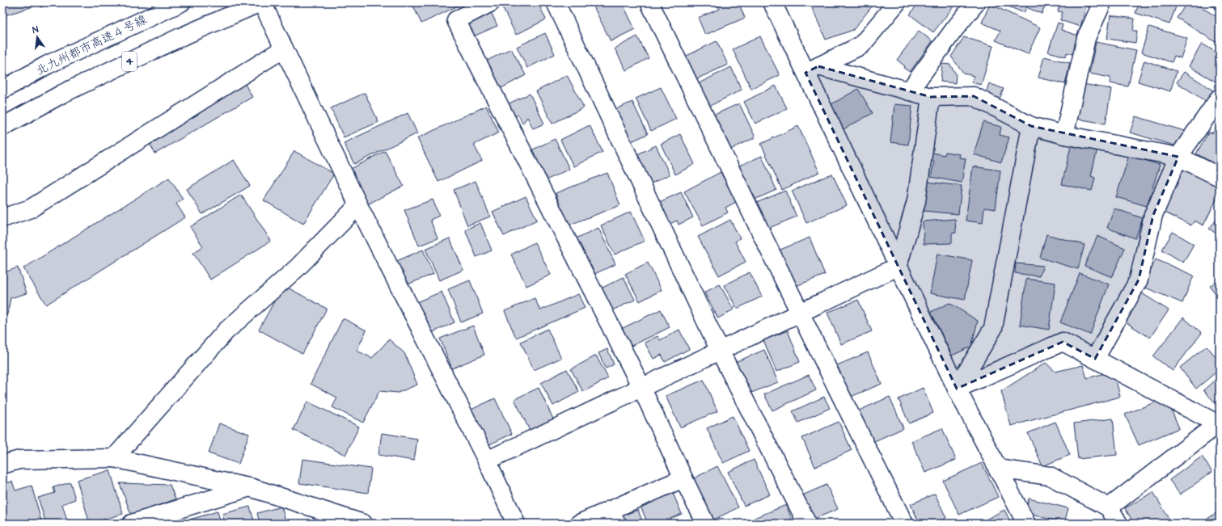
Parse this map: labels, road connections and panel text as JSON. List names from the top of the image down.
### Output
{
  "streets": {
    "main road": ["北九州都市高速４号線", "4"]
  },
  "north": "top"
}
